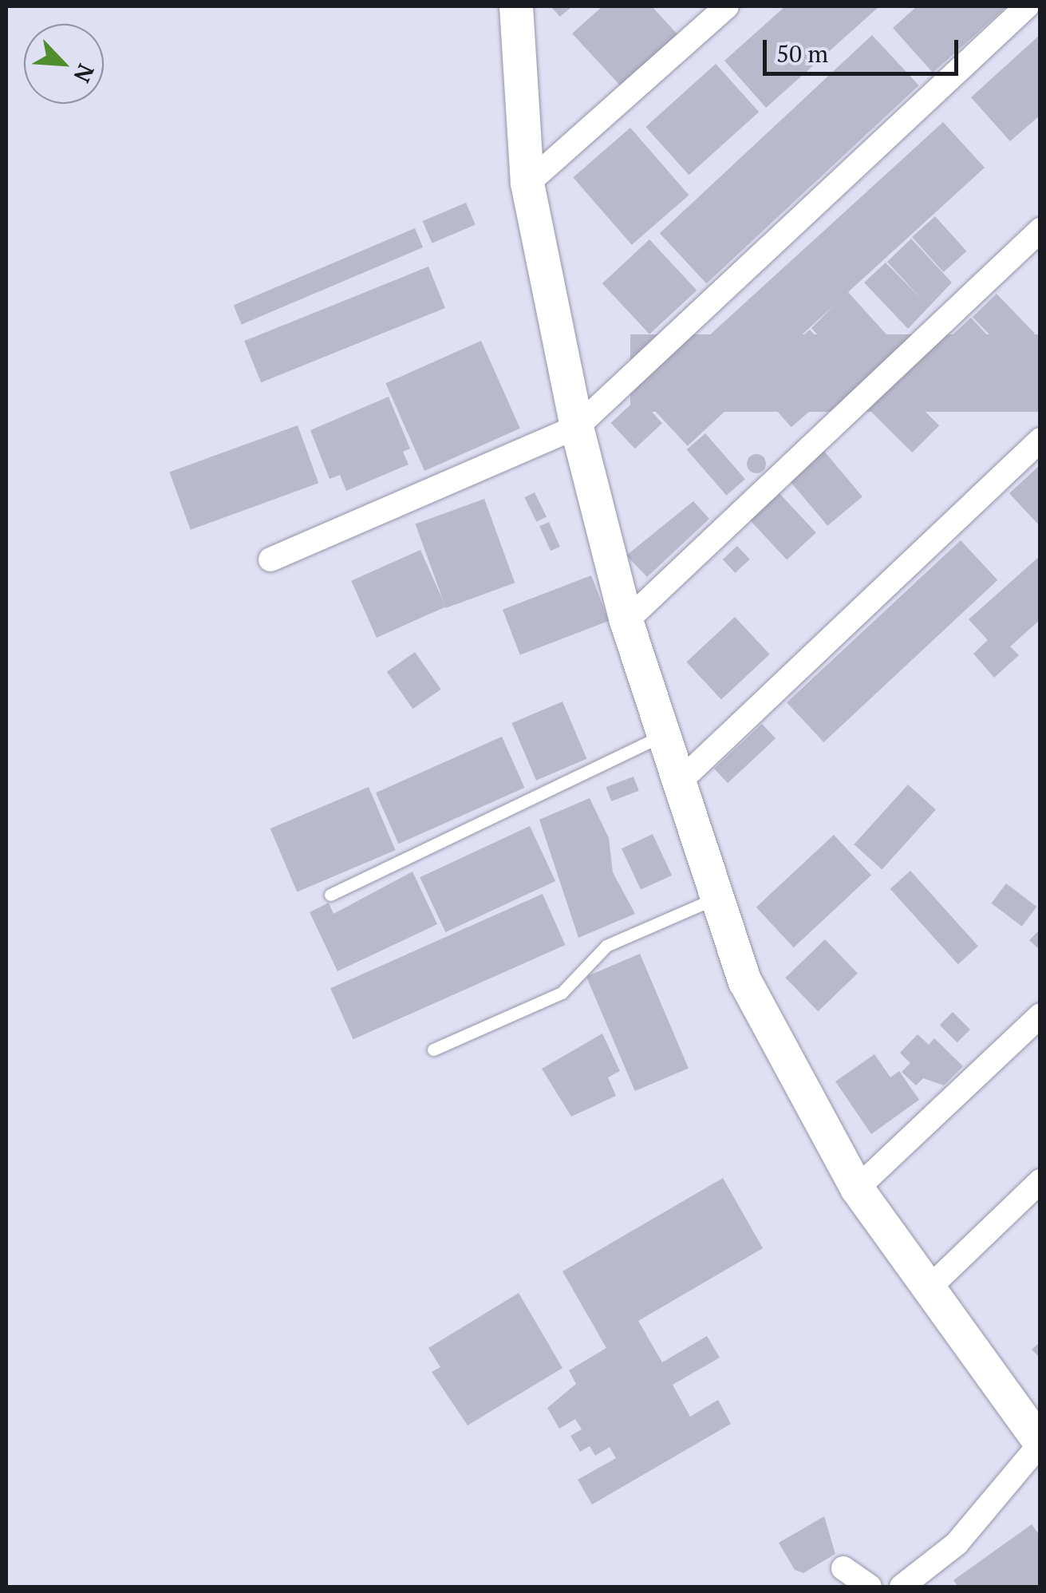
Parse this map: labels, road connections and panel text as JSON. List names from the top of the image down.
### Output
{
  "scale_bar": "50 m",
  "north": "bottom right"
}
